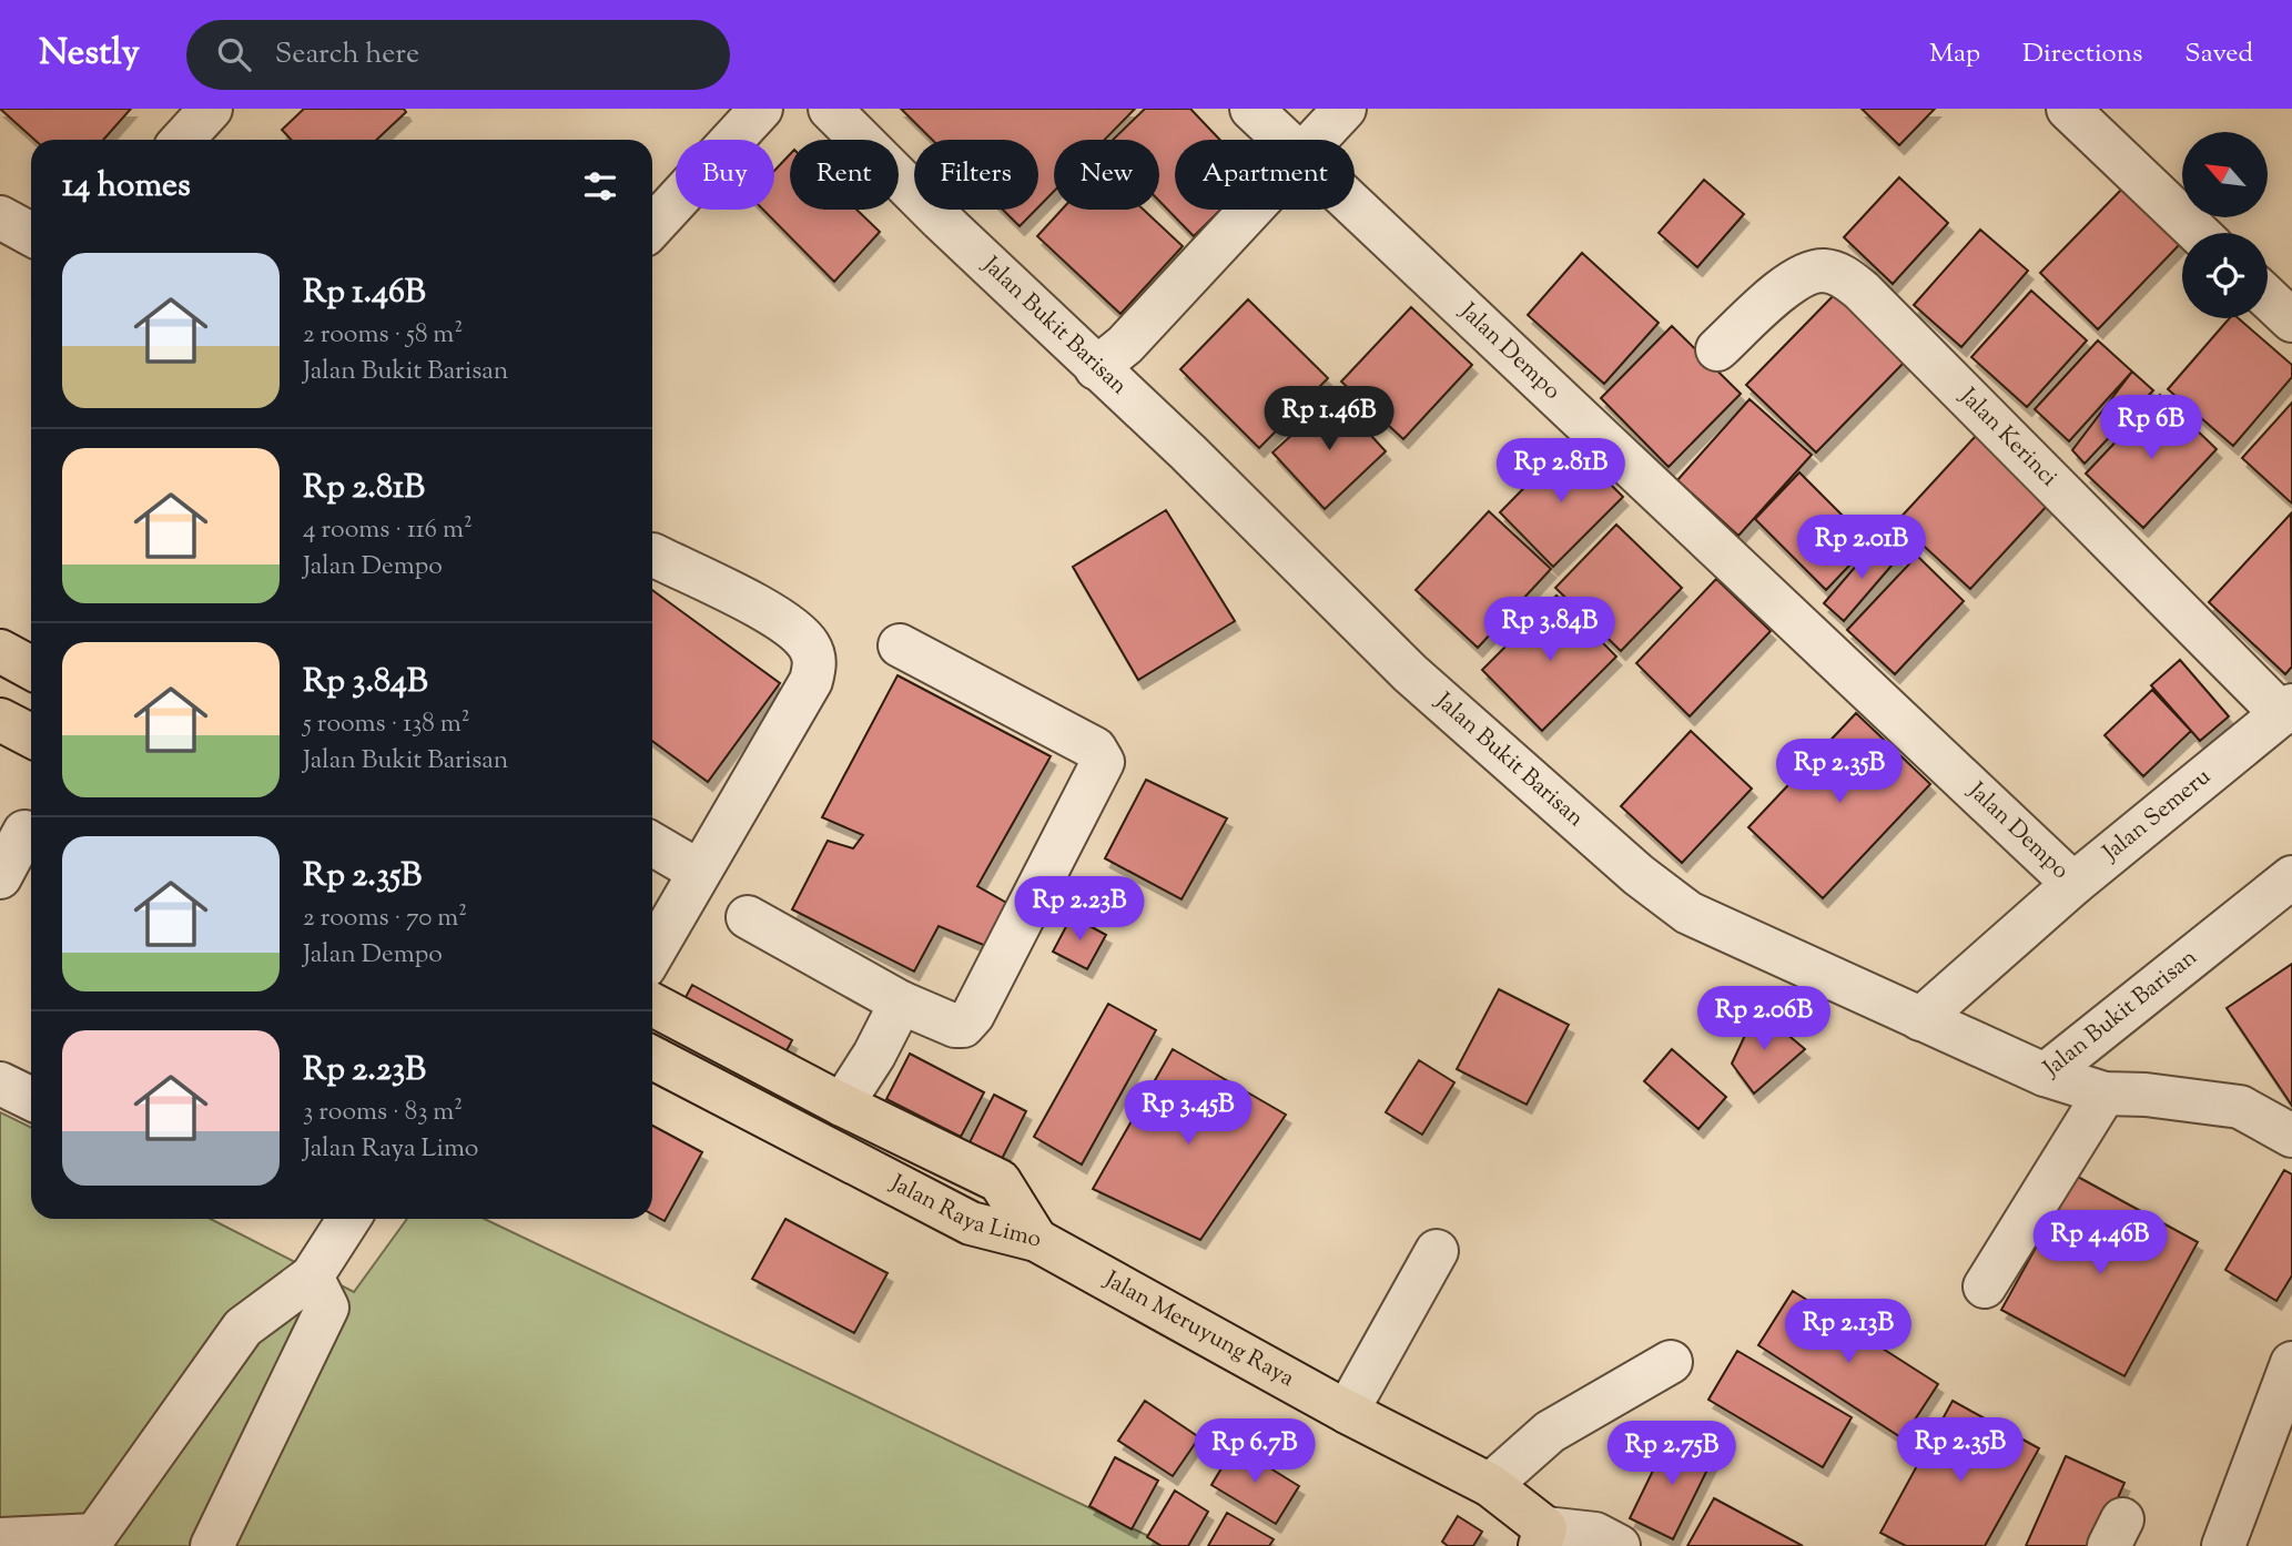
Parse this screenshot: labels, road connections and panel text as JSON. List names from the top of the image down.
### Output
{
  "streets": {
    "main road": ["Jalan Raya Limo", "Jalan Meruyung Raya"],
    "street": [
      "Jalan Bukit Barisan",
      "Jalan Dempo",
      "Jalan Kerinci",
      "Jalan Semeru"
    ]
  },
  "crossings": [
    ["Jalan Bukit Barisan", "Jalan Semeru"],
    ["Jalan Dempo", "Jalan Semeru"],
    ["Jalan Kerinci", "Jalan Semeru"],
    ["Jalan Raya Limo", "Jalan Meruyung Raya"]
  ],
  "north": "top left",
  "page": {
    "header": "Nestly",
    "search": "Search here",
    "nav": ["Map", "Directions", "Saved"],
    "chip": [
      "Buy",
      "Rent",
      "Filters",
      "New",
      "Apartment"
    ],
    "heading": "14 homes",
    "list": [
      {
        "name": "Rp 1.46B",
        "note": "2 rooms · 58 m² · Jalan Bukit Barisan"
      },
      {
        "name": "Rp 2.81B",
        "note": "4 rooms · 116 m² · Jalan Dempo"
      },
      {
        "name": "Rp 3.84B",
        "note": "5 rooms · 138 m² · Jalan Bukit Barisan"
      },
      {
        "name": "Rp 2.35B",
        "note": "2 rooms · 70 m² · Jalan Dempo"
      },
      {
        "name": "Rp 2.23B",
        "note": "3 rooms · 83 m² · Jalan Raya Limo"
      }
    ],
    "price": [
      "Rp 1.46B",
      "Rp 6B",
      "Rp 2.81B",
      "Rp 2.01B",
      "Rp 3.84B",
      "Rp 2.35B",
      "Rp 2.23B",
      "Rp 2.06B",
      "Rp 3.45B",
      "Rp 4.46B",
      "Rp 2.13B",
      "Rp 2.35B",
      "Rp 6.7B",
      "Rp 2.75B"
    ]
  }
}
